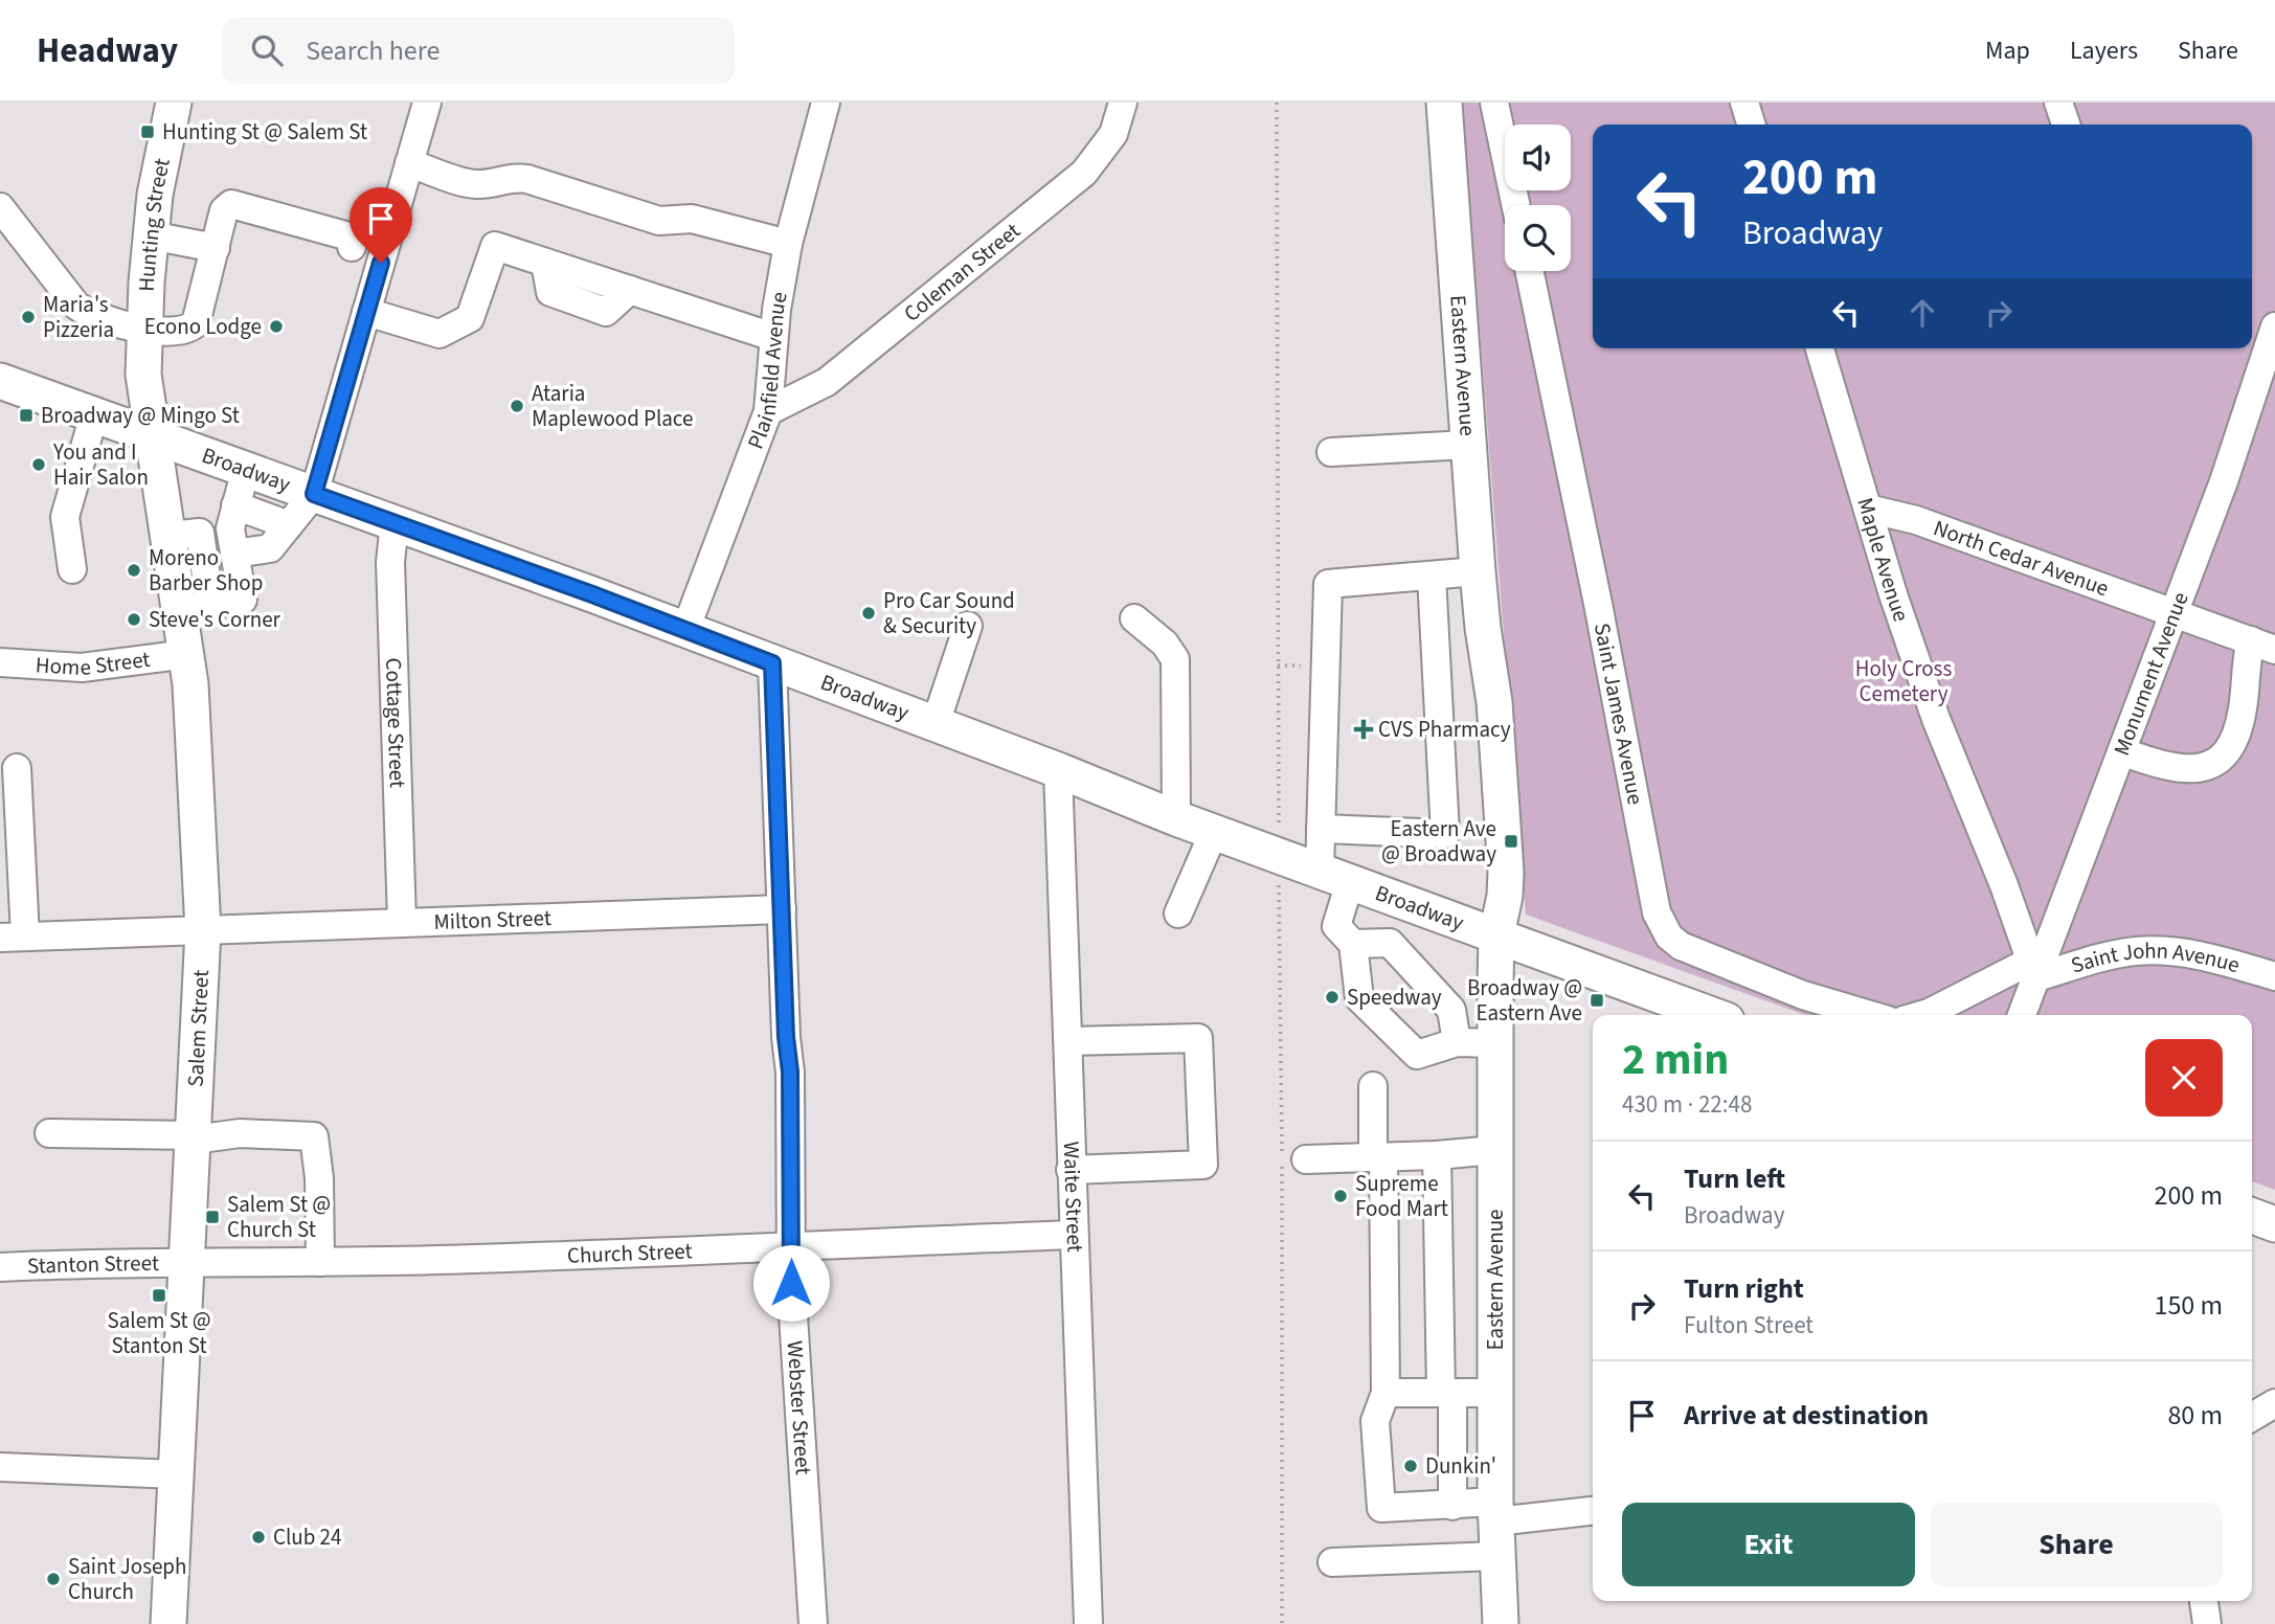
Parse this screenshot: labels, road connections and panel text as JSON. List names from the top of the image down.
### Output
{
  "streets": {
    "main road": [
      "Hunting Street",
      "Eastern Avenue",
      "Broadway",
      "Salem Street"
    ],
    "street": [
      "Coleman Street",
      "Plainfield Avenue",
      "Maple Avenue",
      "North Cedar Avenue",
      "Home Street",
      "Monument Avenue",
      "Saint James Avenue",
      "Cottage Street",
      "Milton Street",
      "Saint John Avenue",
      "Waite Street",
      "Church Street",
      "Stanton Street",
      "Webster Street"
    ]
  },
  "crossings": [
    ["Hunting Street", "Broadway"],
    ["Hunting Street", "Salem Street"],
    ["Coleman Street", "Plainfield Avenue"],
    ["Eastern Avenue", "Broadway"],
    ["Plainfield Avenue", "Broadway"],
    ["Broadway", "Cottage Street"],
    ["Broadway", "Salem Street"],
    ["Broadway", "Waite Street"],
    ["Broadway", "Webster Street"],
    ["Maple Avenue", "North Cedar Avenue"],
    ["Maple Avenue", "Monument Avenue"],
    ["Maple Avenue", "Saint John Avenue"],
    ["North Cedar Avenue", "Monument Avenue"],
    ["Home Street", "Salem Street"],
    ["Monument Avenue", "Saint John Avenue"],
    ["Cottage Street", "Milton Street"],
    ["Milton Street", "Salem Street"],
    ["Milton Street", "Webster Street"],
    ["Salem Street", "Church Street"],
    ["Salem Street", "Stanton Street"],
    ["Waite Street", "Church Street"],
    ["Church Street", "Stanton Street"],
    ["Church Street", "Webster Street"]
  ],
  "parks": ["Holy Cross Cemetery"],
  "places": {
    "transit": [
      "Hunting St @ Salem St",
      "Broadway @ Mingo St",
      "Eastern Ave @ Broadway",
      "Broadway @ Eastern Ave",
      "Salem St @ Church St",
      "Salem St @ Stanton St"
    ],
    "other": [
      "Maria's Pizzeria",
      "Econo Lodge",
      "Ataria Maplewood Place",
      "You and I Hair Salon",
      "Moreno Barber Shop",
      "Pro Car Sound & Security",
      "Steve's Corner",
      "Speedway",
      "Supreme Food Mart",
      "Dunkin'",
      "Club 24",
      "Saint Joseph Church"
    ],
    "health": ["CVS Pharmacy"]
  },
  "page": {
    "header": "Headway",
    "search": "Search here",
    "nav": ["Map", "Layers", "Share"],
    "turn": ["200 m", "Broadway"],
    "heading": ["2 min", "430 m · 22:48"],
    "list": [
      {
        "name": "Turn left",
        "note": "Broadway",
        "value": "200 m"
      },
      {
        "name": "Turn right",
        "note": "Fulton Street",
        "value": "150 m"
      },
      {
        "name": "Arrive at destination",
        "value": "80 m"
      }
    ],
    "buttons": ["Exit", "Share"]
  }
}
